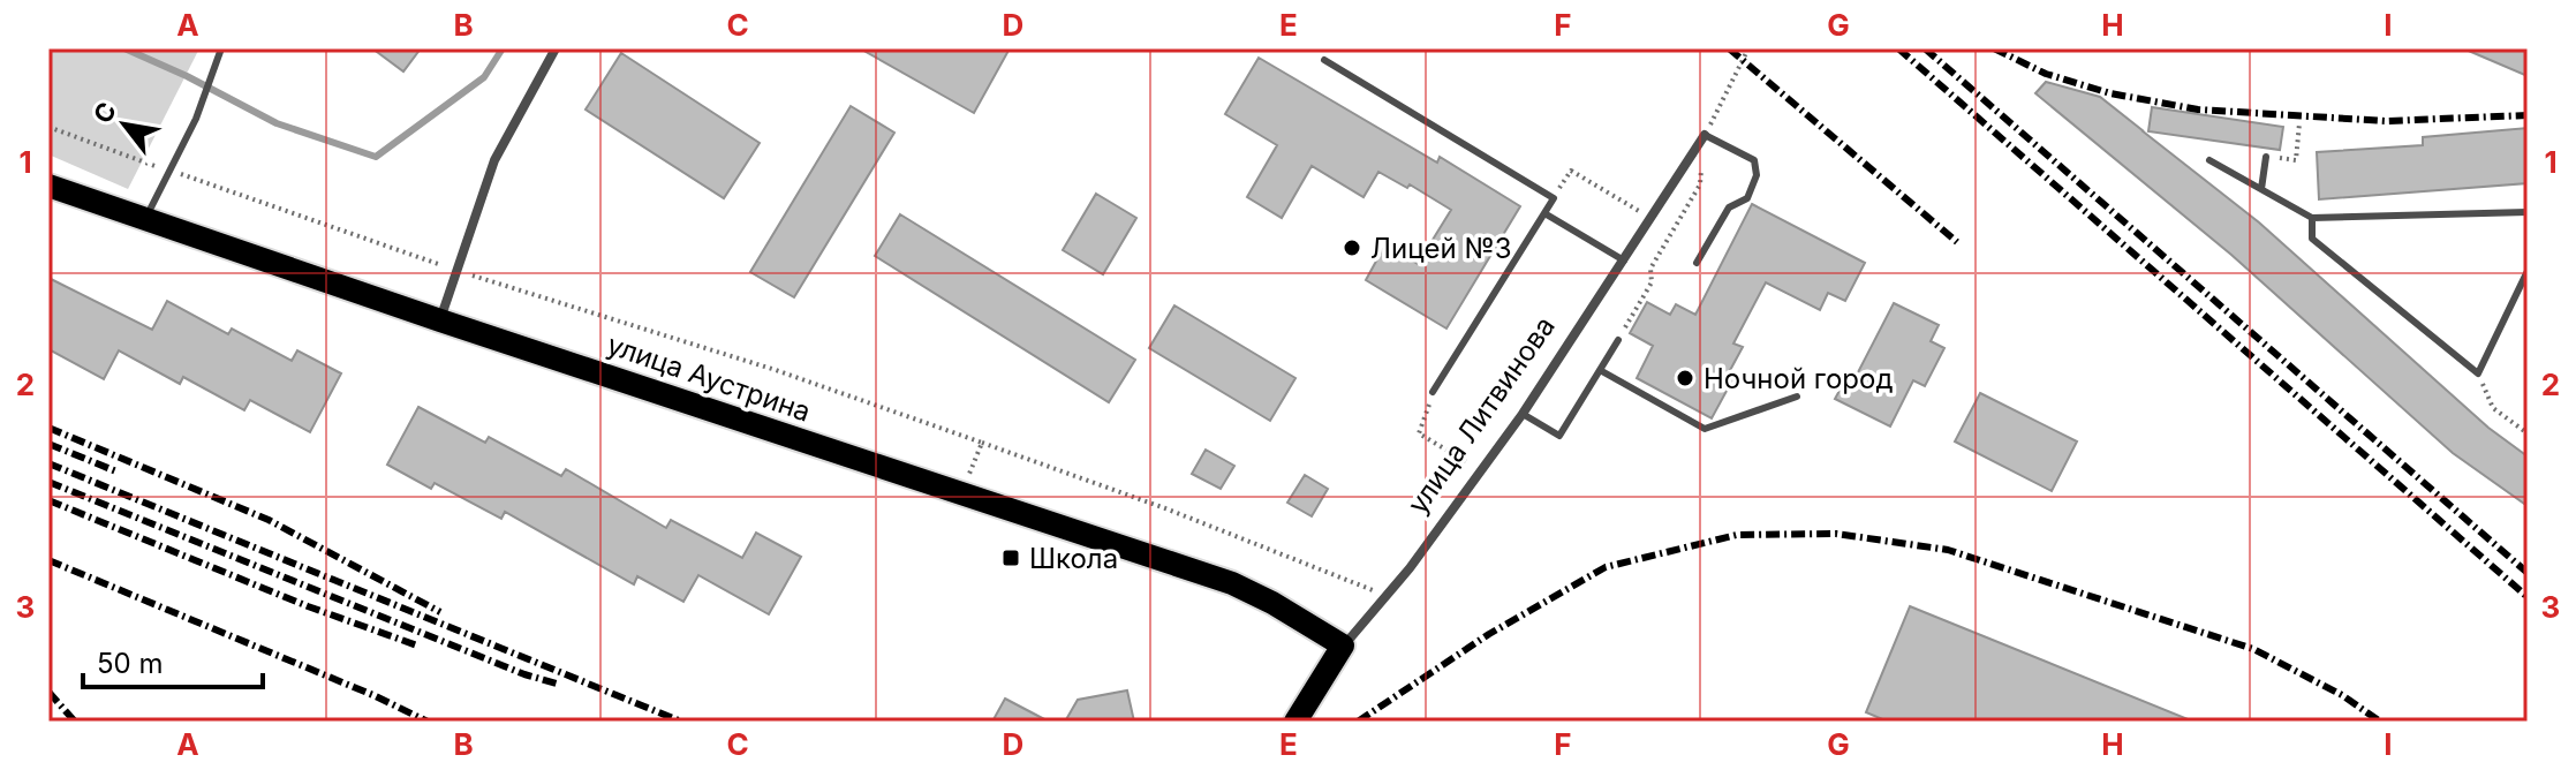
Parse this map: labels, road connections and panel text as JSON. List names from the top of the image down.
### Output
{
  "streets": {
    "main road": ["улица Аустрина", "улица Литвинова"]
  },
  "crossings": [
    ["улица Аустрина", "улица Литвинова"]
  ],
  "places": {
    "other": ["Лицей №3", "Ночной город"],
    "transit": ["Школа"]
  },
  "scale_bar": "50 m",
  "north": "top left",
  "grid": {
    "columns": [
      "A",
      "B",
      "C",
      "D",
      "E",
      "F",
      "G",
      "H",
      "I"
    ],
    "rows": ["1", "2", "3"]
  }
}
